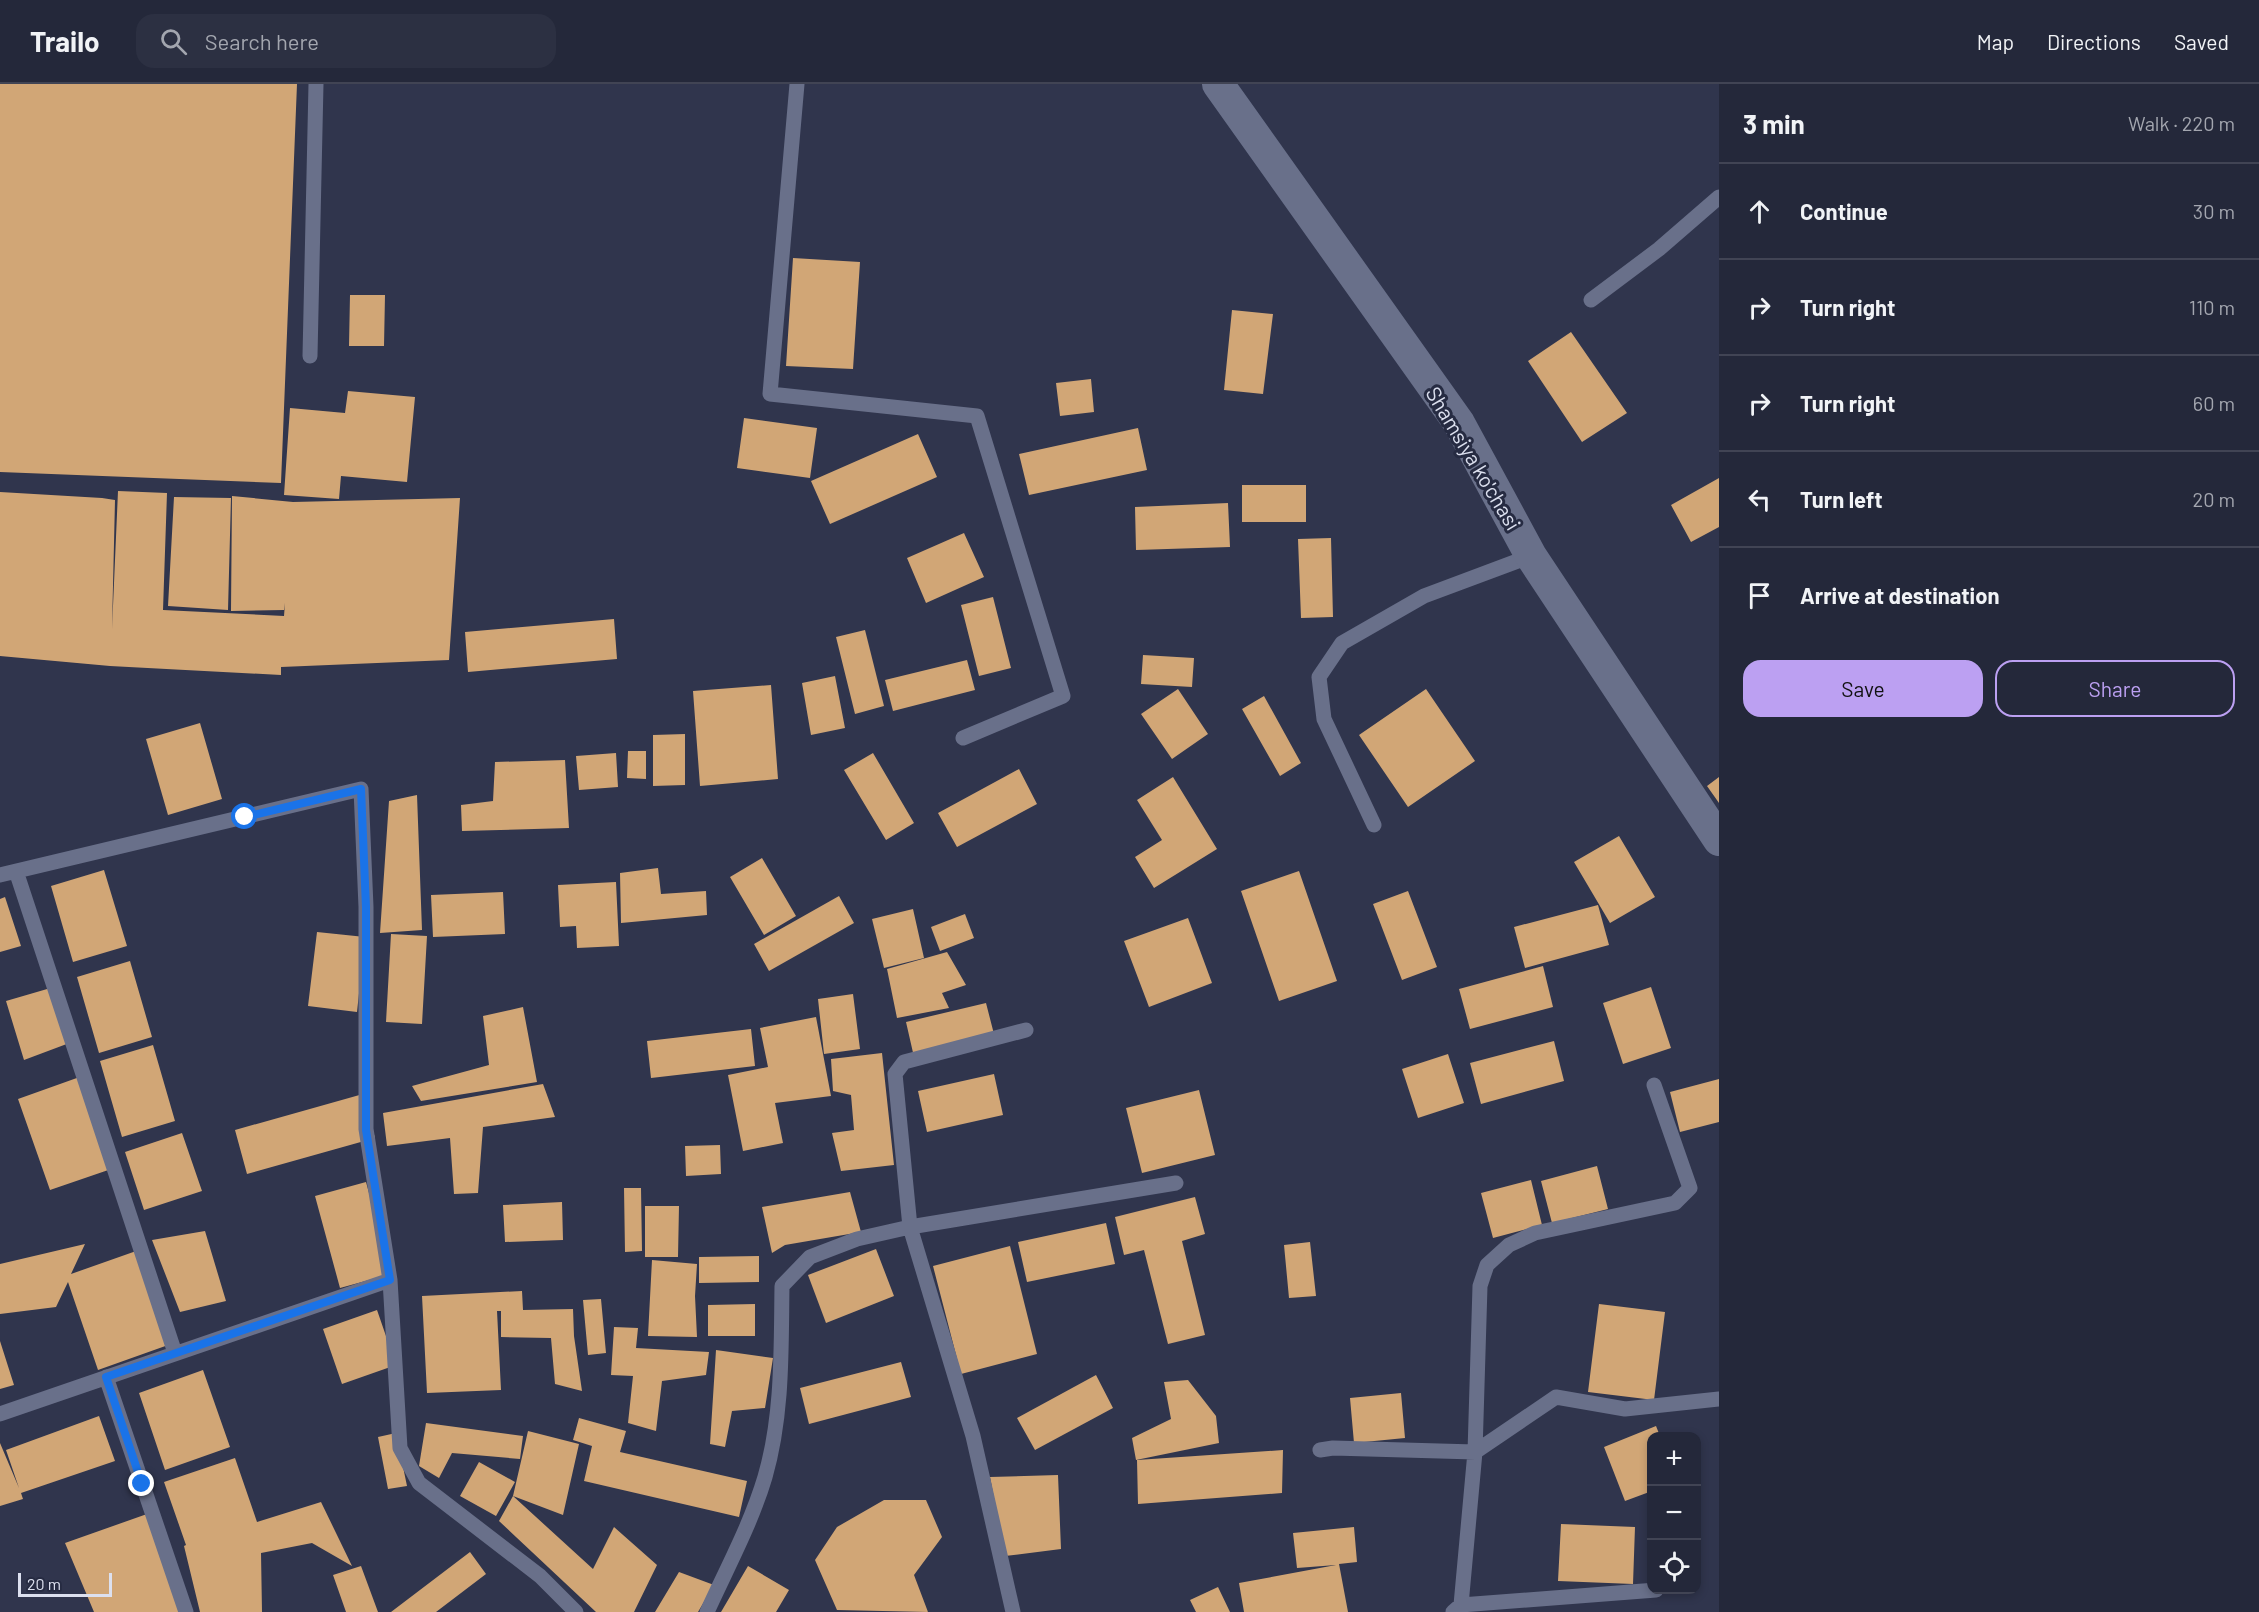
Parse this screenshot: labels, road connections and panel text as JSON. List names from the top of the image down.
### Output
{
  "streets": {
    "street": ["Shamsiya ko'chasi"]
  },
  "scale_bar": "20 m",
  "page": {
    "header": "Trailo",
    "search": "Search here",
    "nav": ["Map", "Directions", "Saved"],
    "heading": ["3 min", "Walk · 220 m"],
    "list": [
      ["Continue", "30 m"],
      ["Turn right", "110 m"],
      ["Turn right", "60 m"],
      ["Turn left", "20 m"],
      "Arrive at destination"
    ],
    "buttons": ["Save", "Share"],
    "map_buttons": ["+", "−"],
    "scale": "20 m"
  }
}
